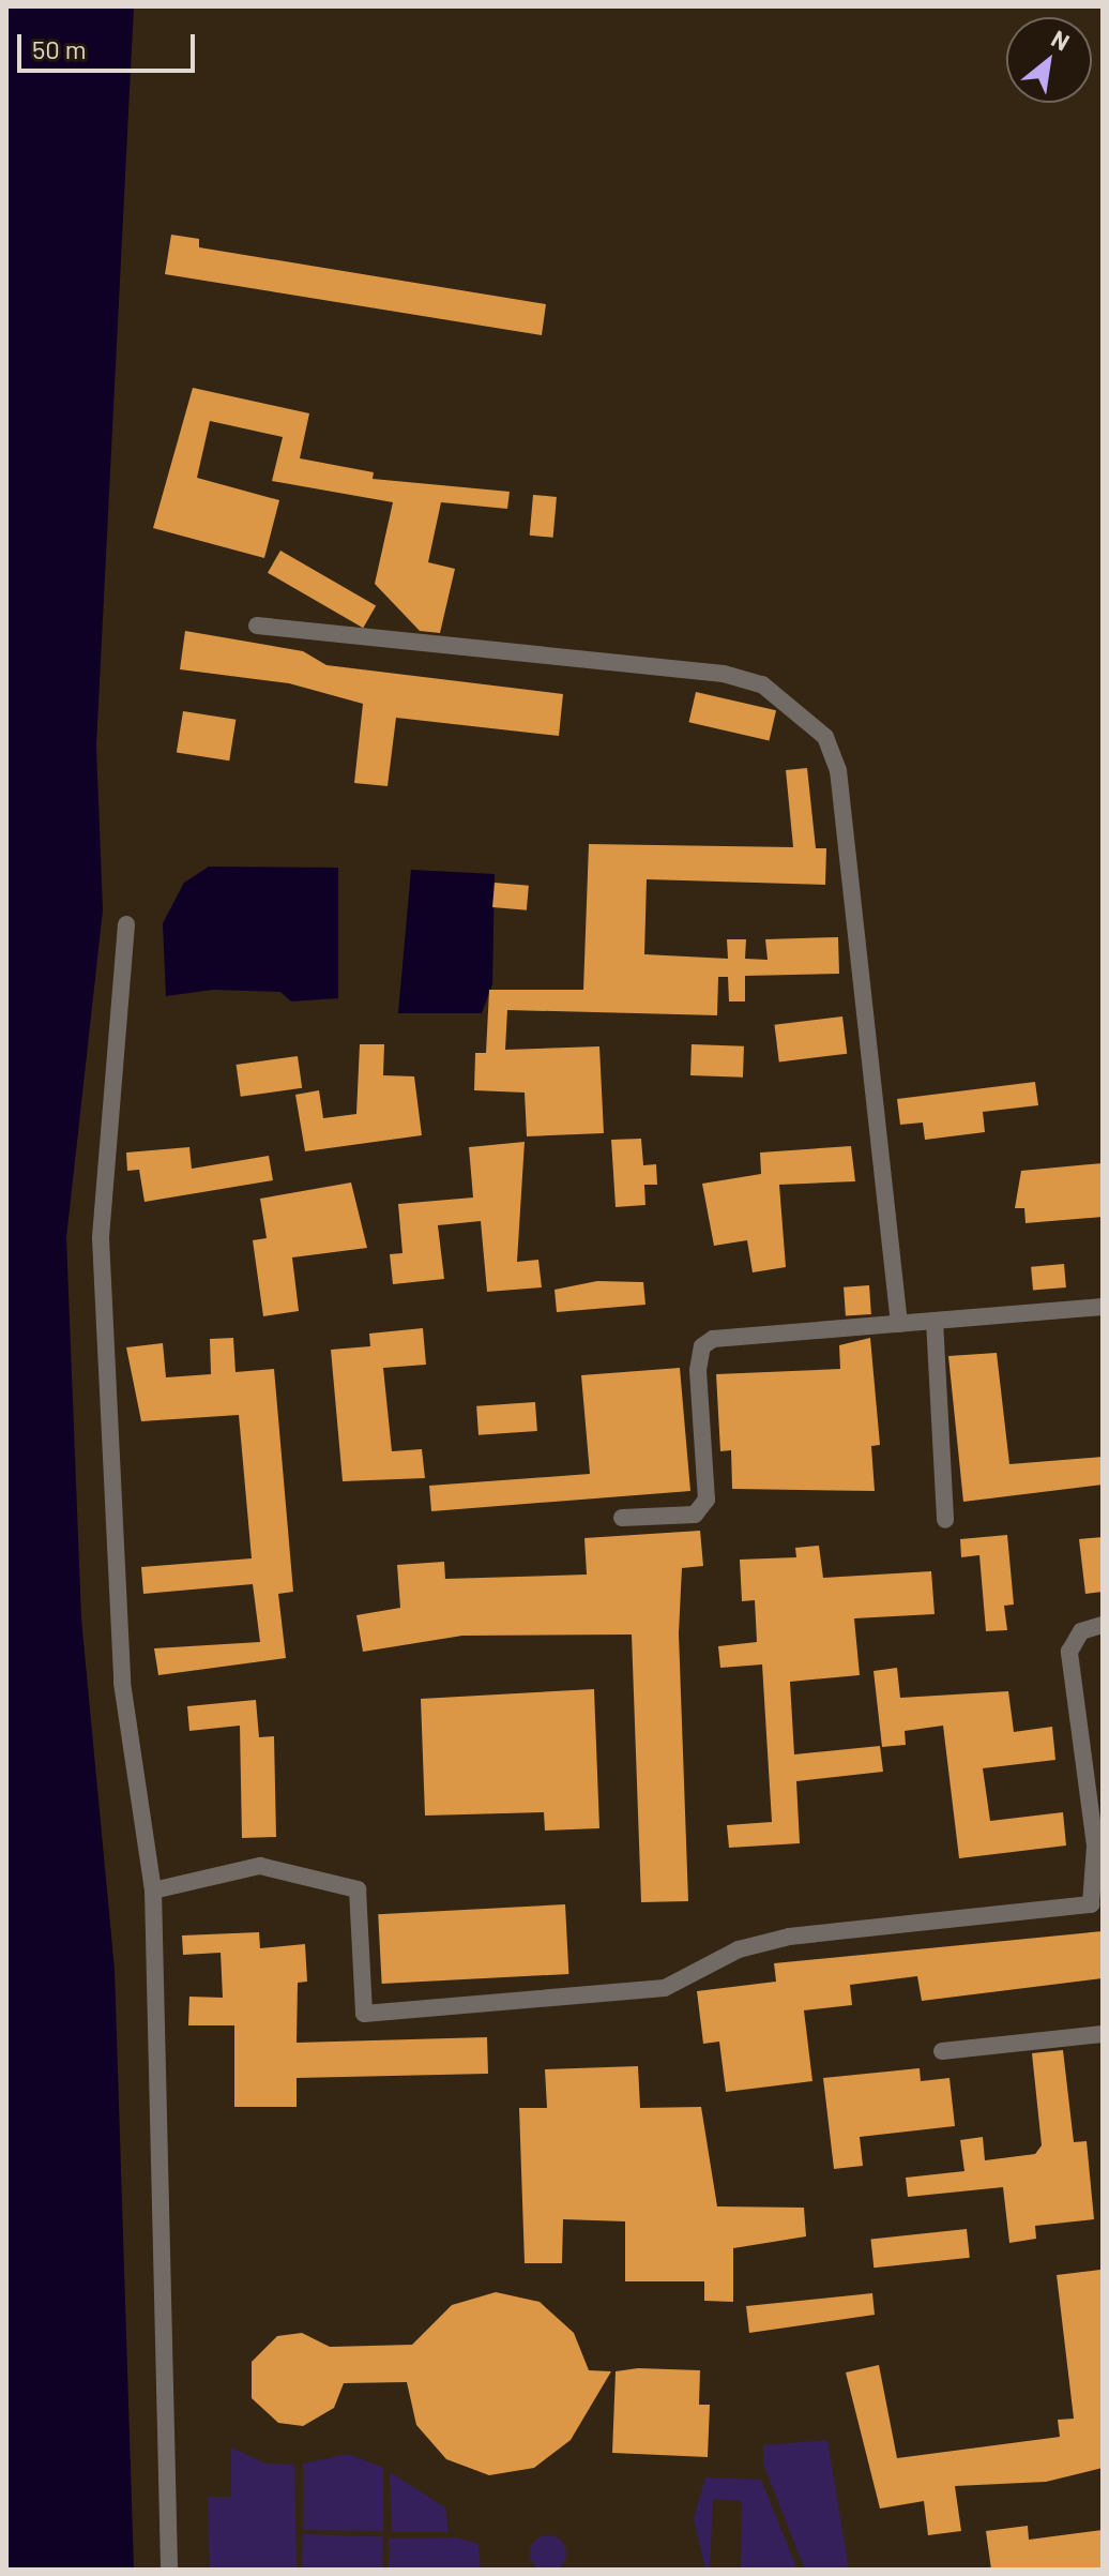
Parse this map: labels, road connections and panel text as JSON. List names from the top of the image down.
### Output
{
  "scale_bar": "50 m",
  "north": "top right"
}
